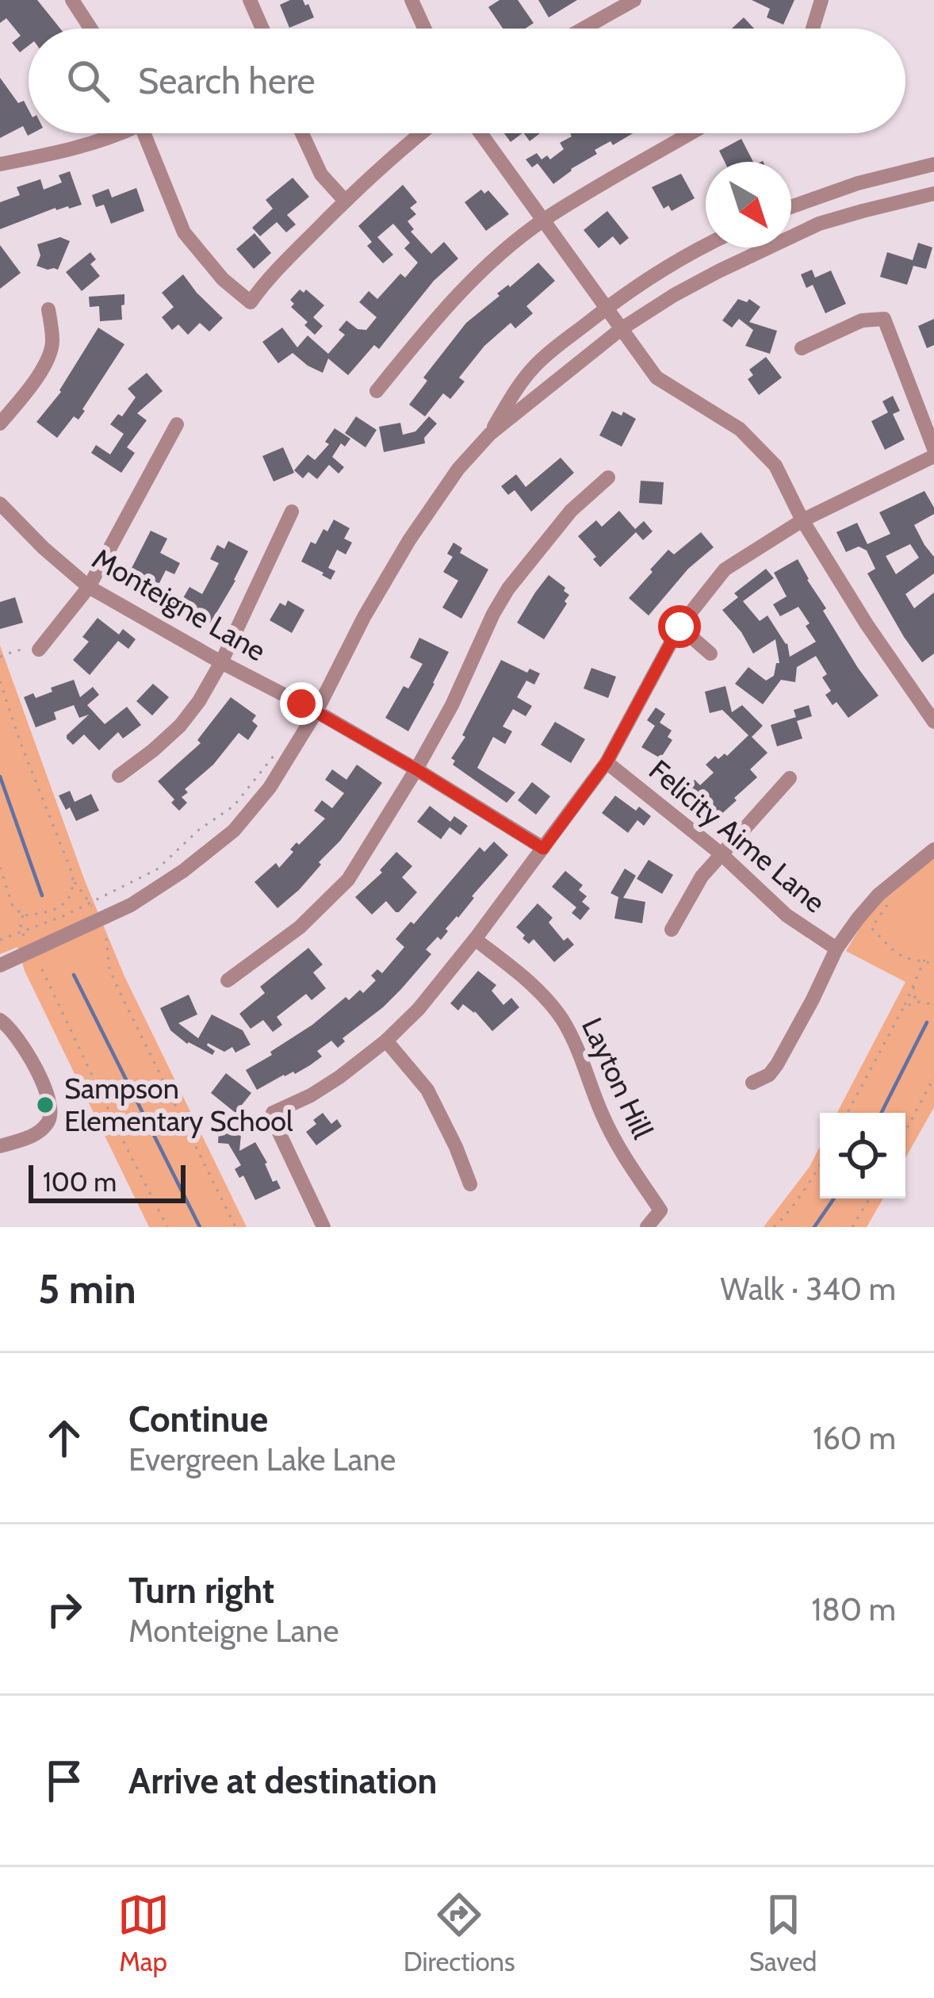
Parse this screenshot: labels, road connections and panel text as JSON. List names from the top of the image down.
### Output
{
  "streets": {
    "street": ["Monteigne Lane", "Felicity Aime Lane", "Layton Hill"]
  },
  "places": ["Sampson Elementary School"],
  "scale_bar": "100 m",
  "north": "bottom right",
  "page": {
    "search": "Search here",
    "scale": "100 m",
    "heading": ["5 min", "Walk · 340 m"],
    "list": [
      ["Continue", "Evergreen Lake Lane", "160 m"],
      ["Turn right", "Monteigne Lane", "180 m"],
      "Arrive at destination"
    ],
    "nav": ["Map", "Directions", "Saved"]
  }
}
